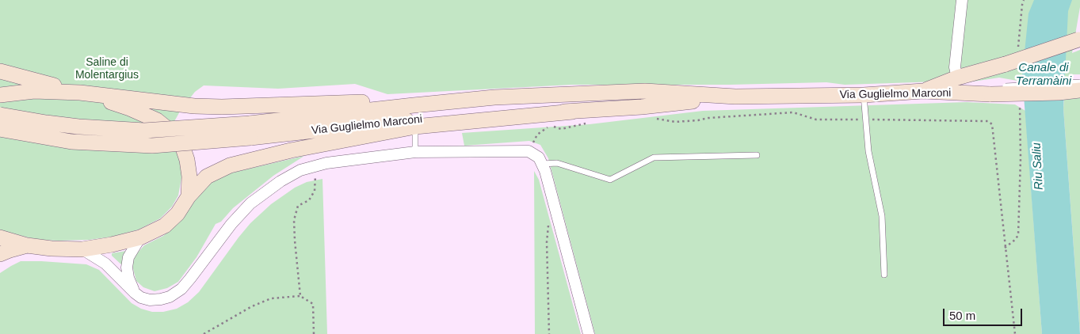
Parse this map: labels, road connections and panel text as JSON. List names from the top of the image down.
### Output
{
  "streets": {
    "main road": ["Via Guglielmo Marconi"]
  },
  "water": ["Canale di Terramàini", "Riu Saliu"],
  "parks": ["Saline di Molentargius"],
  "scale_bar": "50 m"
}
